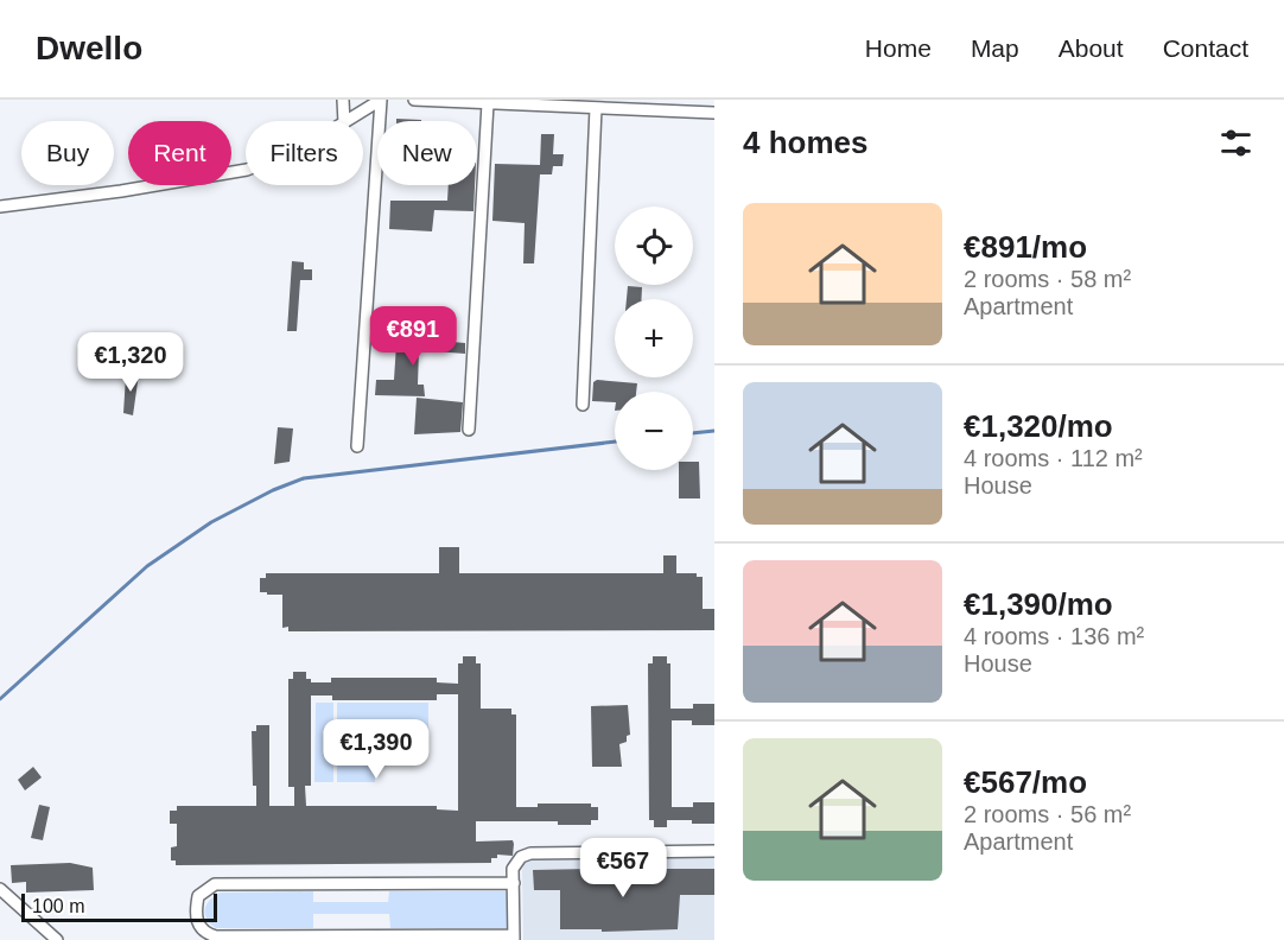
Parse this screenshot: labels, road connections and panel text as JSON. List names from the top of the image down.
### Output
{
  "scale_bar": "100 m",
  "page": {
    "header": "Dwello",
    "nav": [
      "Home",
      "Map",
      "About",
      "Contact"
    ],
    "heading": "4 homes",
    "chip": [
      "Buy",
      "Rent",
      "Filters",
      "New"
    ],
    "list": [
      {
        "name": "€891/mo",
        "note": "2 rooms · 58 m² · Apartment"
      },
      {
        "name": "€1,320/mo",
        "note": "4 rooms · 112 m² · House"
      },
      {
        "name": "€1,390/mo",
        "note": "4 rooms · 136 m² · House"
      },
      {
        "name": "€567/mo",
        "note": "2 rooms · 56 m² · Apartment"
      }
    ],
    "map_buttons": ["+", "−"],
    "price": [
      "€891",
      "€1,320",
      "€1,390",
      "€567"
    ],
    "scale": "100 m"
  }
}
